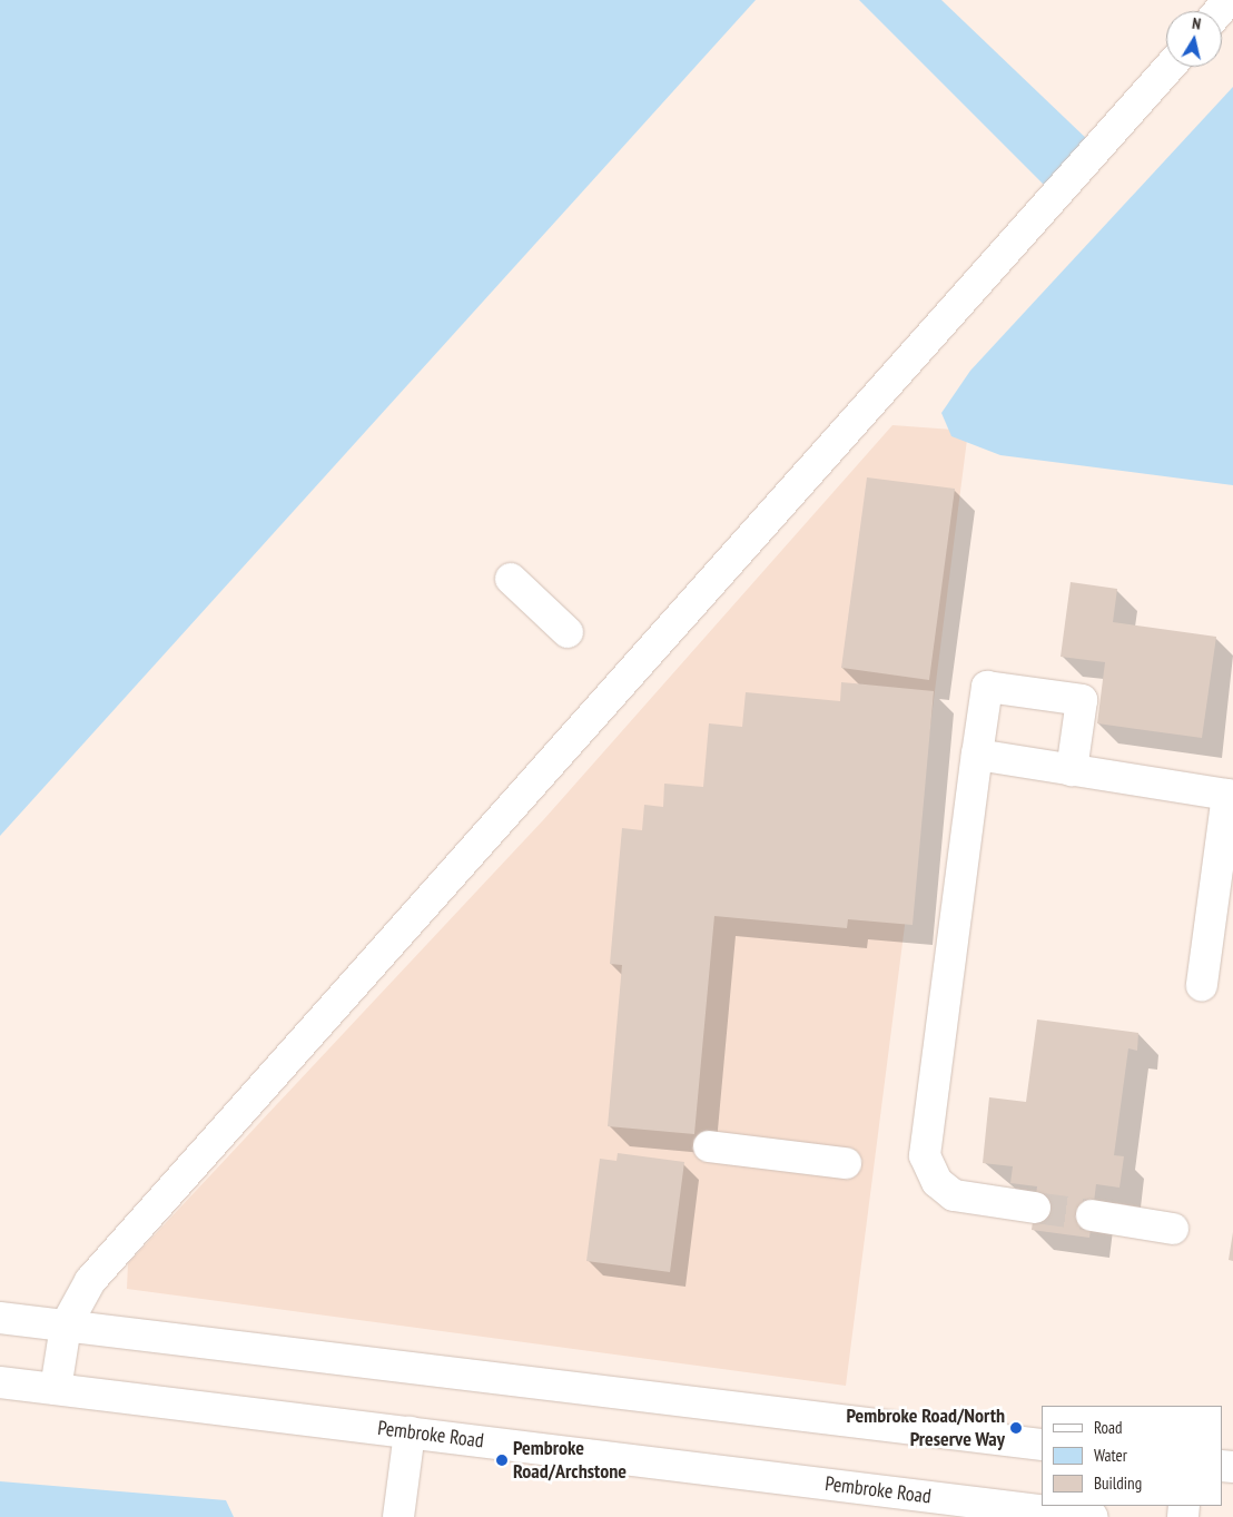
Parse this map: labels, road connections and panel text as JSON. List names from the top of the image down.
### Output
{
  "streets": {
    "main road": ["Pembroke Road"]
  },
  "places": ["Pembroke Road/North Preserve Way", "Pembroke Road/Archstone"],
  "legend": ["Road", "Water", "Building"],
  "north": "top"
}
